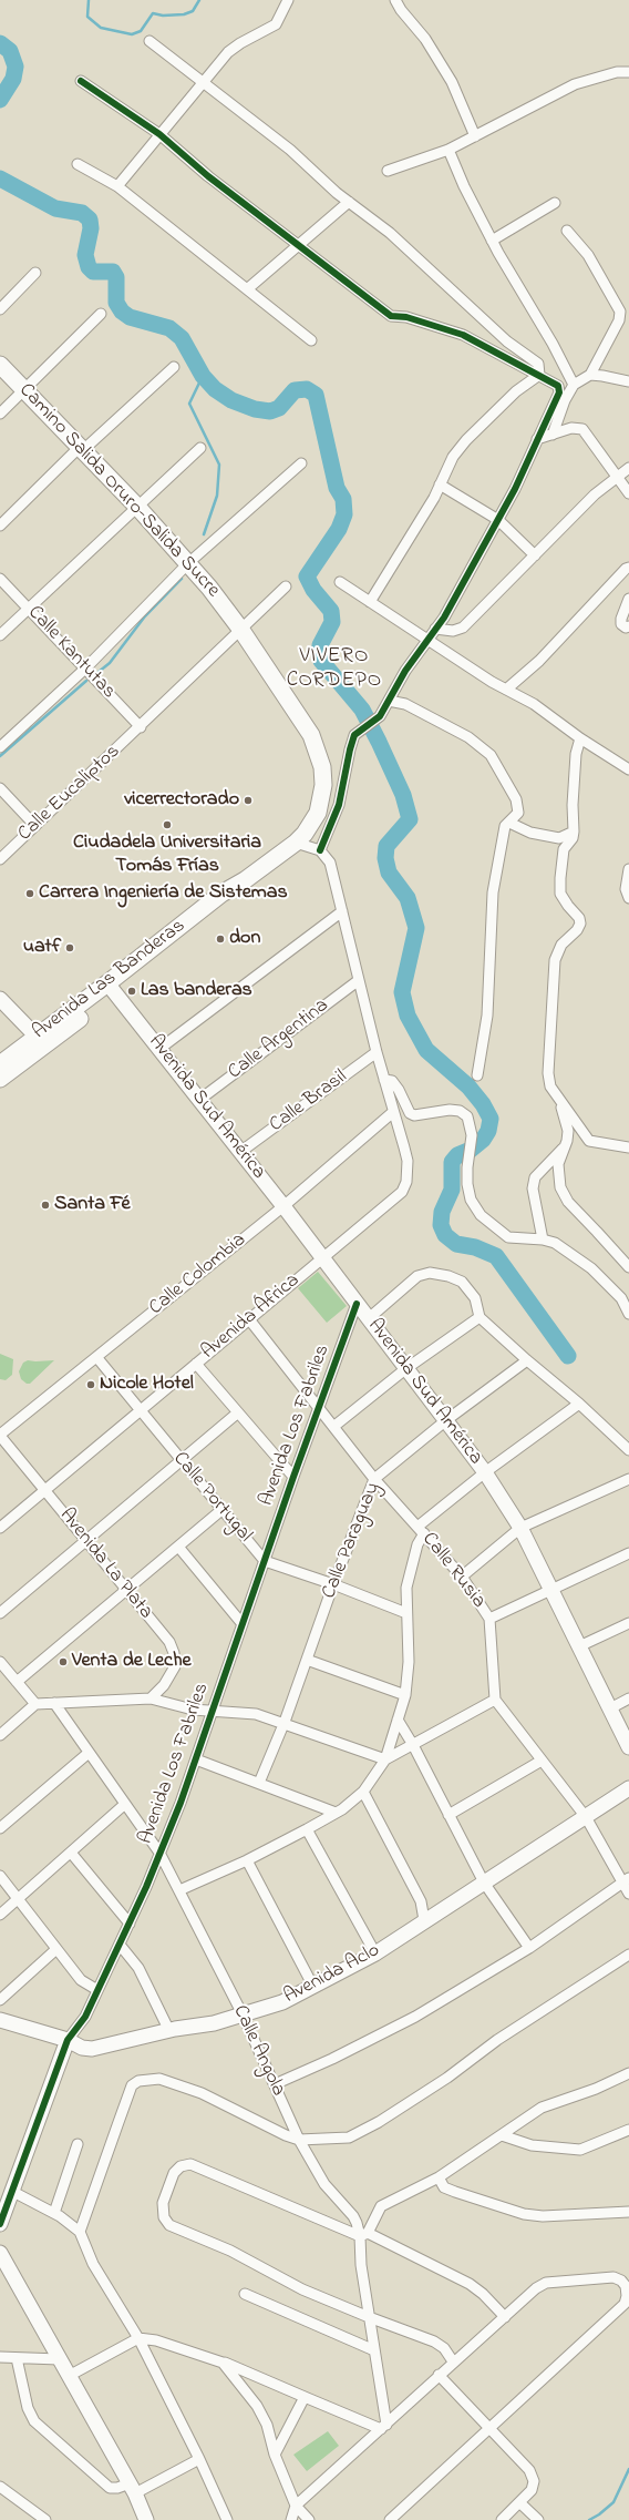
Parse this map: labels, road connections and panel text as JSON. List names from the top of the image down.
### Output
{
  "streets": {
    "main road": ["Camino Salida Oruro-Salida Sucre", "Avenida Las Banderas"],
    "street": [
      "Calle Kantutas",
      "Calle Eucaliptos",
      "Calle Argentina",
      "Calle Brasil",
      "Avenida Sud América",
      "Calle Colombia",
      "Avenida África",
      "Avenida Los Fabriles",
      "Calle Portugal",
      "Calle Paraguay",
      "Avenida La Plata",
      "Calle Rusia",
      "Avenida Aclo",
      "Calle Angola"
    ]
  },
  "crossings": [
    ["Camino Salida Oruro-Salida Sucre", "Calle Eucaliptos"],
    ["Camino Salida Oruro-Salida Sucre", "Avenida Las Banderas"],
    ["Calle Kantutas", "Calle Eucaliptos"],
    ["Avenida Las Banderas", "Avenida Sud América"],
    ["Calle Argentina", "Avenida Sud América"],
    ["Calle Brasil", "Avenida Sud América"],
    ["Avenida Sud América", "Calle Colombia"],
    ["Avenida Sud América", "Avenida África"],
    ["Avenida Sud América", "Avenida Los Fabriles"],
    ["Avenida Sud América", "Calle Paraguay"],
    ["Calle Colombia", "Avenida África"],
    ["Calle Colombia", "Calle Portugal"],
    ["Calle Colombia", "Avenida La Plata"],
    ["Avenida África", "Calle Portugal"],
    ["Avenida África", "Avenida La Plata"],
    ["Avenida África", "Calle Rusia"],
    ["Avenida Los Fabriles", "Calle Portugal"],
    ["Avenida Los Fabriles", "Calle Rusia"],
    ["Avenida Los Fabriles", "Avenida Aclo"],
    ["Avenida Los Fabriles", "Calle Angola"],
    ["Calle Portugal", "Calle Paraguay"],
    ["Calle Paraguay", "Calle Rusia"],
    ["Avenida Aclo", "Calle Angola"]
  ],
  "districts": ["VIVERO CORDEPO"],
  "places": [
    "vicerrectorado",
    "Ciudadela Universitaria Tomás Frías",
    "Carrera Ingeniería de Sistemas",
    "don",
    "uatf",
    "Las banderas",
    "Santa Fé",
    "Nicole Hotel",
    "Venta de Leche"
  ]
}
